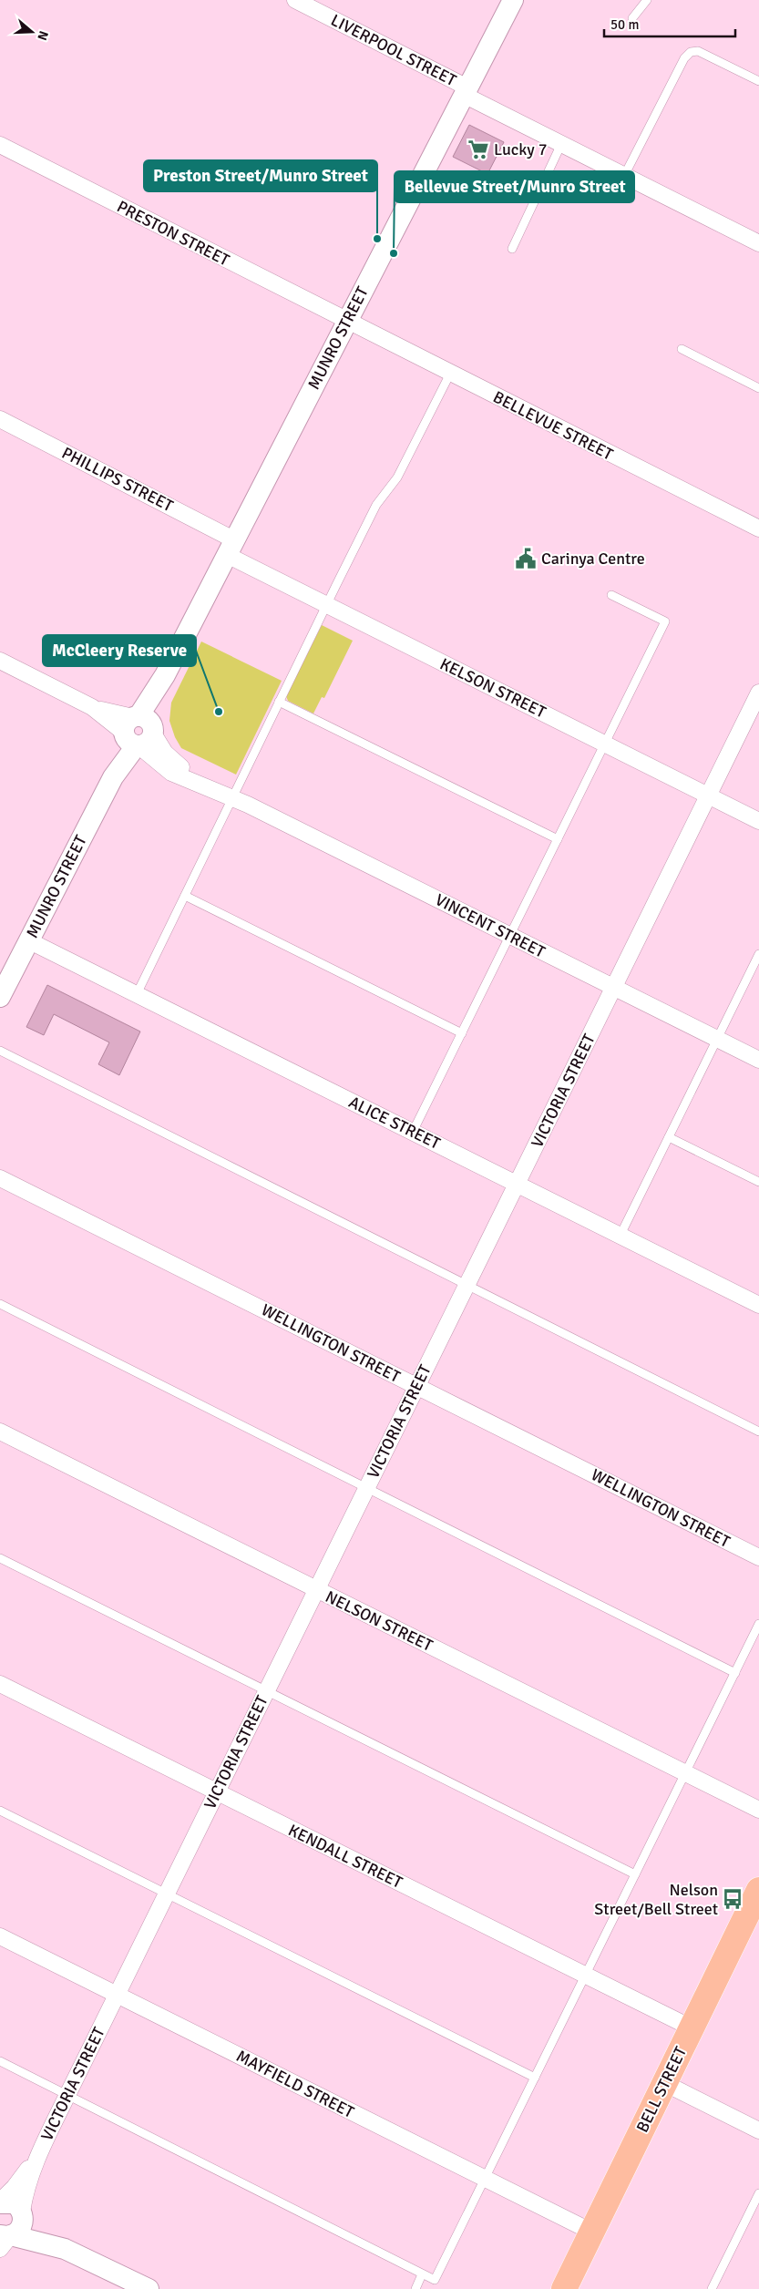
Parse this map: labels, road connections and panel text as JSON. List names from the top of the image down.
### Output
{
  "streets": {
    "highway": ["BELL STREET"],
    "street": [
      "LIVERPOOL STREET",
      "PRESTON STREET",
      "MUNRO STREET",
      "BELLEVUE STREET",
      "PHILLIPS STREET",
      "KELSON STREET",
      "VINCENT STREET",
      "VICTORIA STREET",
      "ALICE STREET",
      "WELLINGTON STREET",
      "NELSON STREET",
      "KENDALL STREET",
      "MAYFIELD STREET"
    ]
  },
  "crossings": [
    ["LIVERPOOL STREET", "MUNRO STREET"],
    ["PRESTON STREET", "MUNRO STREET"],
    ["PRESTON STREET", "BELLEVUE STREET"],
    ["MUNRO STREET", "BELLEVUE STREET"],
    ["MUNRO STREET", "PHILLIPS STREET"],
    ["MUNRO STREET", "KELSON STREET"],
    ["MUNRO STREET", "VINCENT STREET"],
    ["MUNRO STREET", "ALICE STREET"],
    ["PHILLIPS STREET", "KELSON STREET"],
    ["KELSON STREET", "VICTORIA STREET"],
    ["VINCENT STREET", "VICTORIA STREET"],
    ["VICTORIA STREET", "ALICE STREET"],
    ["VICTORIA STREET", "WELLINGTON STREET"],
    ["VICTORIA STREET", "NELSON STREET"],
    ["VICTORIA STREET", "KENDALL STREET"],
    ["VICTORIA STREET", "MAYFIELD STREET"],
    ["KENDALL STREET", "BELL STREET"],
    ["MAYFIELD STREET", "BELL STREET"]
  ],
  "places": {
    "supermarket": ["Lucky 7"],
    "other": ["Preston Street/Munro Street", "Bellevue Street/Munro Street", "McCleery Reserve"],
    "public building": ["Carinya Centre"],
    "bus stop": ["Nelson Street/Bell Street"]
  },
  "scale_bar": "50 m",
  "north": "right"
}
